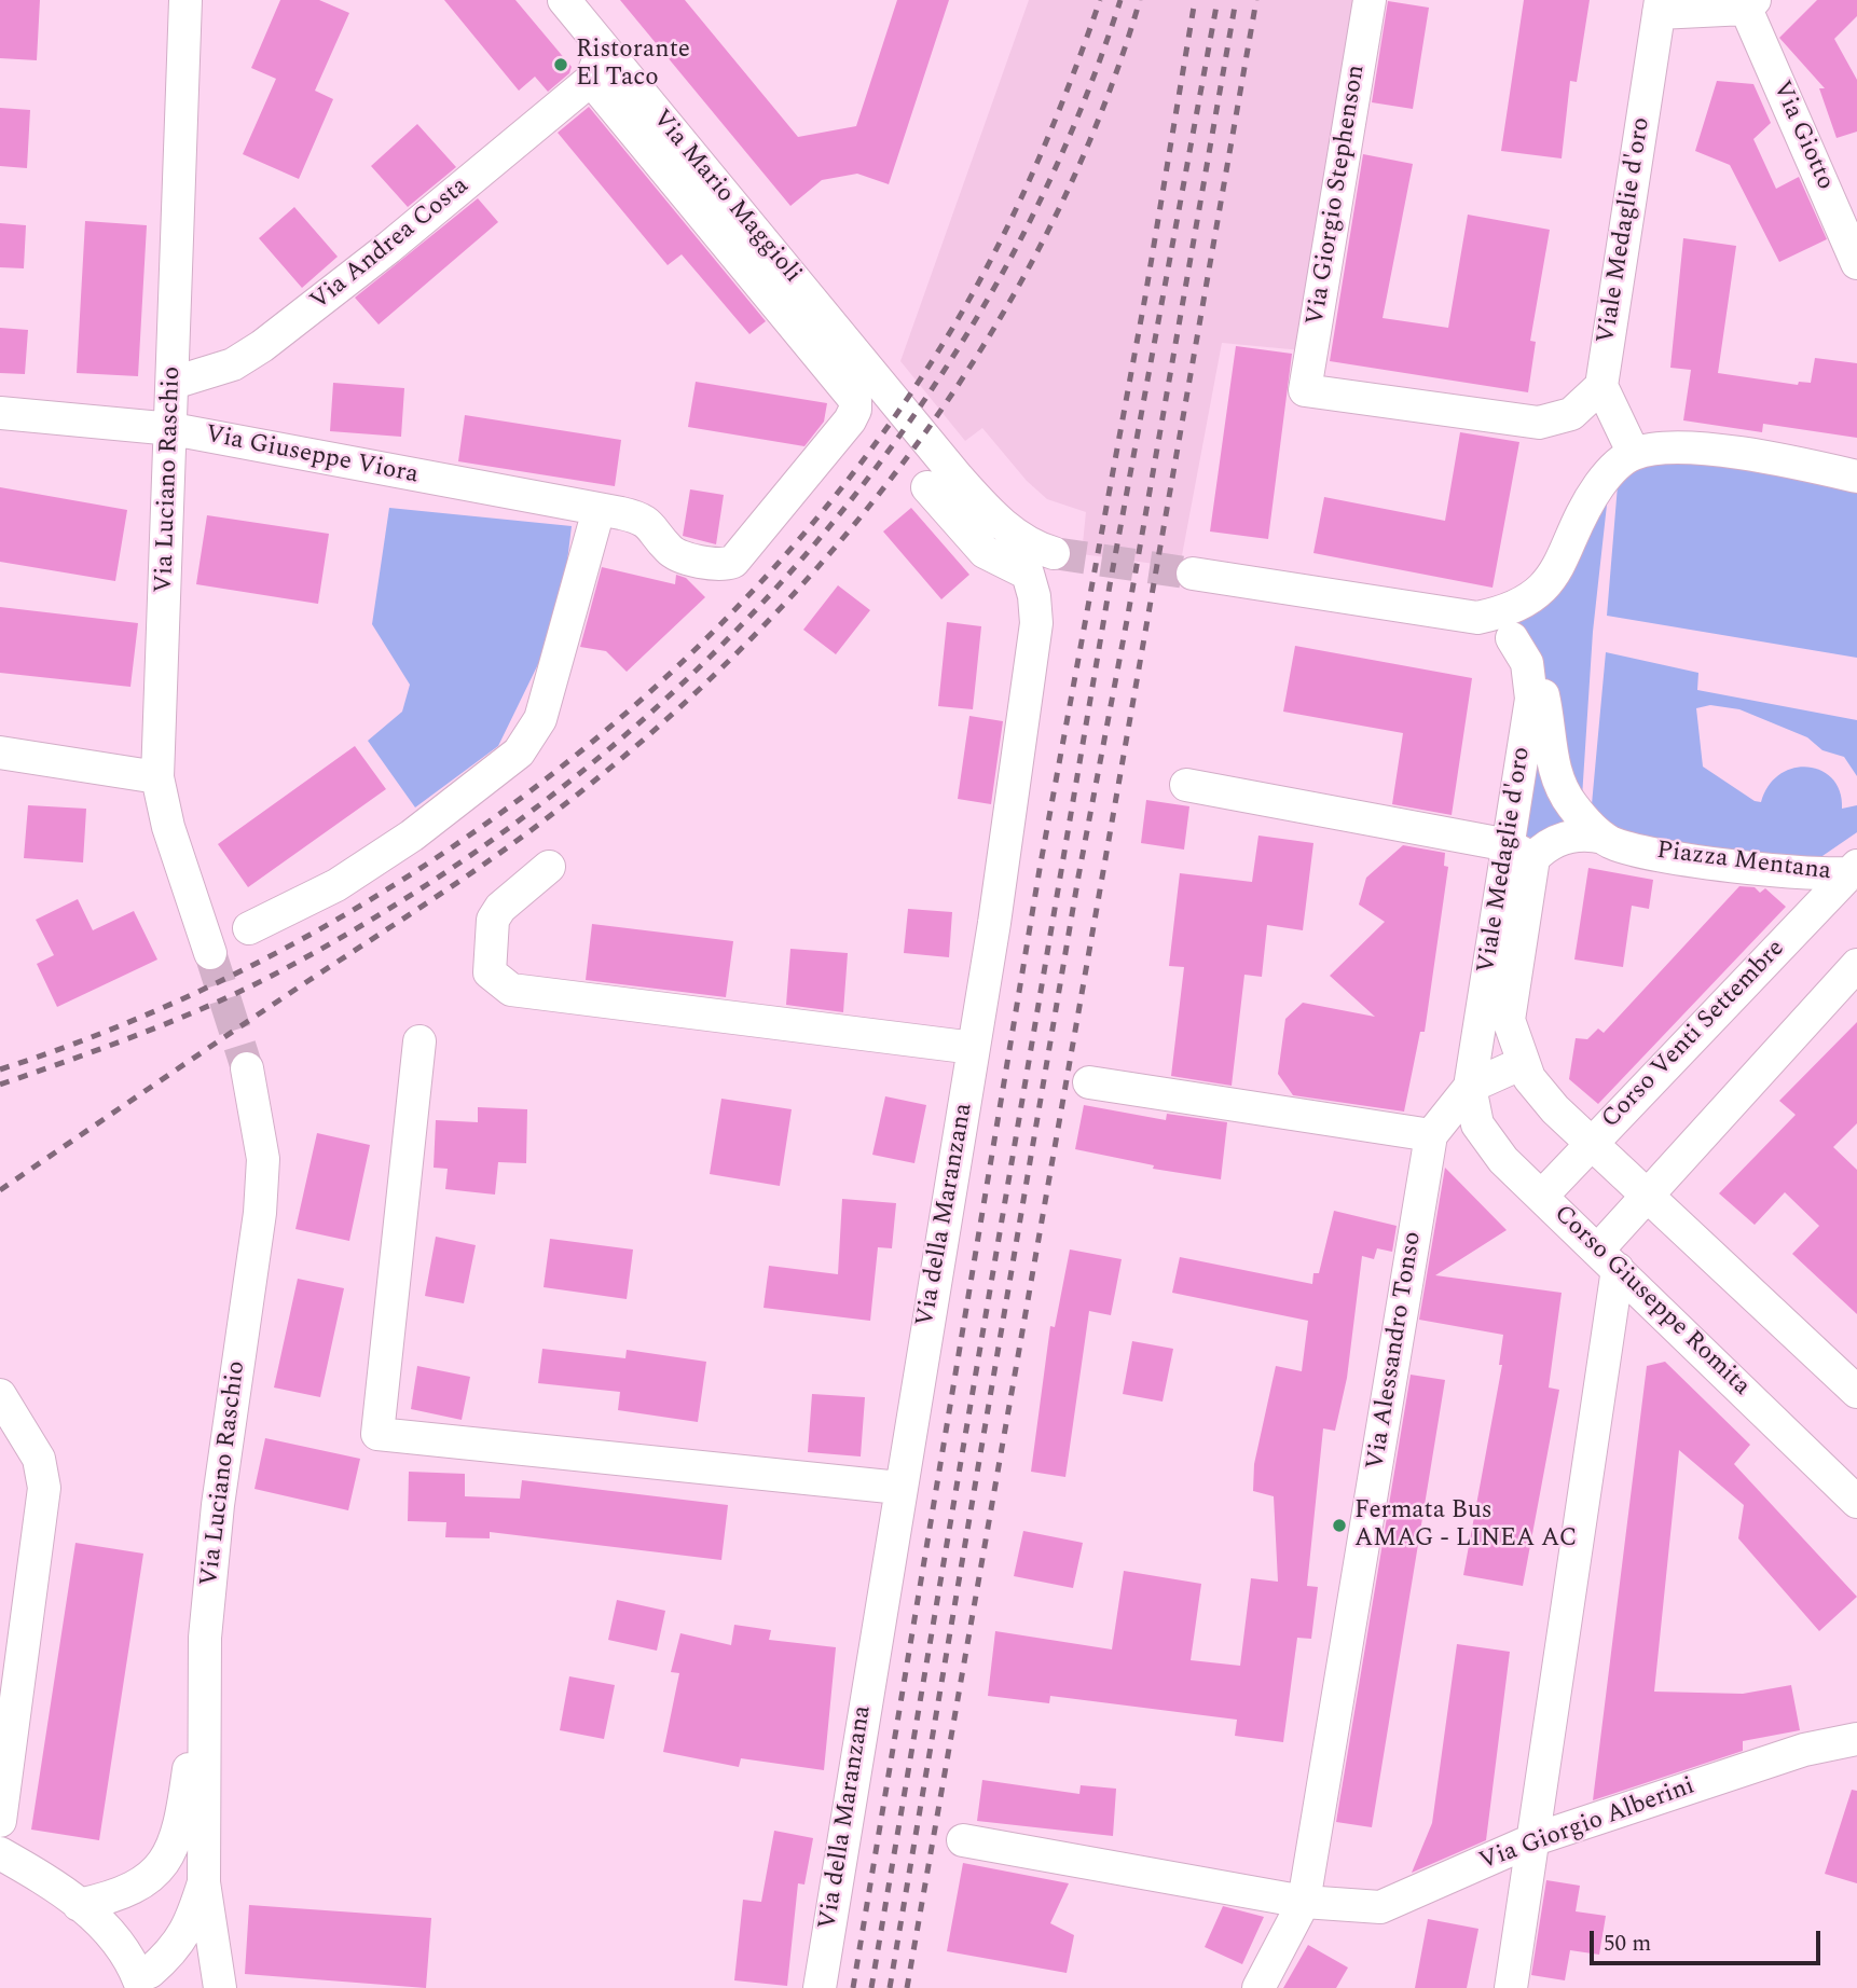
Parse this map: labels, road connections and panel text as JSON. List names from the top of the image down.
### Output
{
  "streets": {
    "street": [
      "Via Giotto",
      "Via Giorgio Stephenson",
      "Via Mario Maggioli",
      "Viale Medaglie d'oro",
      "Via Andrea Costa",
      "Via Giuseppe Viora",
      "Via Luciano Raschio",
      "Piazza Mentana",
      "Corso Venti Settembre",
      "Via della Maranzana",
      "Corso Giuseppe Romita",
      "Via Alessandro Tonso",
      "Via Giorgio Alberini"
    ]
  },
  "crossings": [
    ["Via Giorgio Stephenson", "Viale Medaglie d'oro"],
    ["Viale Medaglie d'oro", "Piazza Mentana"],
    ["Viale Medaglie d'oro", "Corso Giuseppe Romita"],
    ["Viale Medaglie d'oro", "Via Alessandro Tonso"],
    ["Via Andrea Costa", "Via Giuseppe Viora"],
    ["Via Andrea Costa", "Via Luciano Raschio"],
    ["Via Giuseppe Viora", "Via Luciano Raschio"],
    ["Piazza Mentana", "Corso Venti Settembre"],
    ["Corso Venti Settembre", "Corso Giuseppe Romita"],
    ["Corso Giuseppe Romita", "Via Alessandro Tonso"],
    ["Via Alessandro Tonso", "Via Giorgio Alberini"]
  ],
  "places": ["Ristorante El Taco", "Fermata Bus AMAG - LINEA AC"],
  "scale_bar": "50 m"
}
